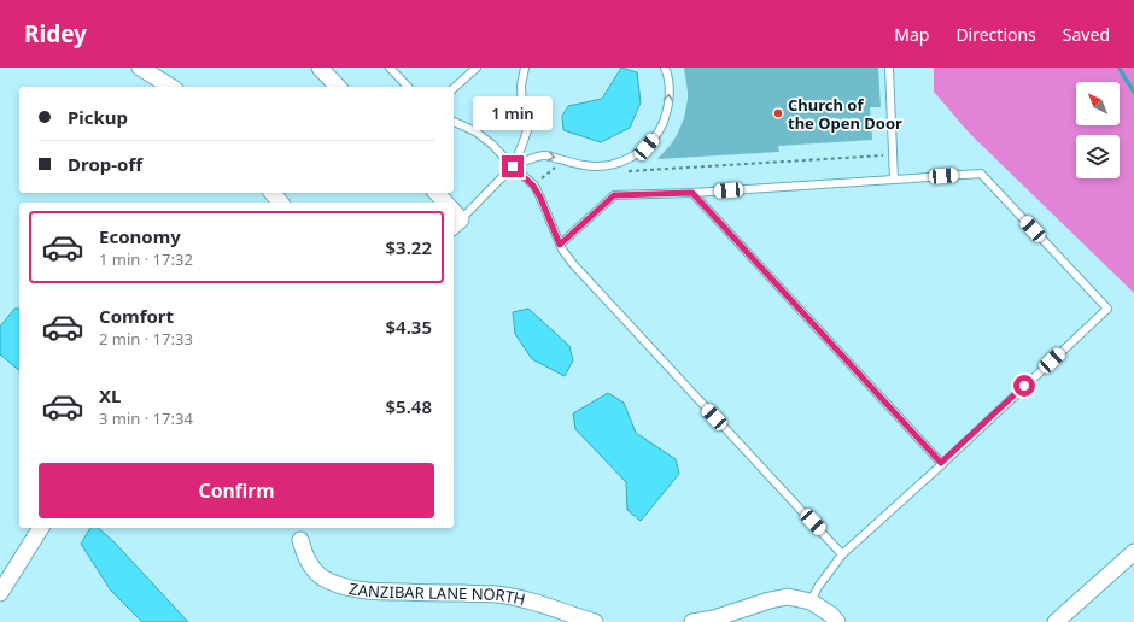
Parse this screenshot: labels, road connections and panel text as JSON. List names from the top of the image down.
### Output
{
  "streets": {
    "street": ["ZANZIBAR LANE NORTH"]
  },
  "places": ["Church of the Open Door"],
  "north": "top left",
  "page": {
    "header": "Ridey",
    "nav": ["Map", "Directions", "Saved"],
    "banner": ["Pickup", "Drop-off"],
    "bubble": "1 min",
    "list": [
      {
        "name": "Economy",
        "note": "1 min · 17:32",
        "value": "$3.22"
      },
      {
        "name": "Comfort",
        "note": "2 min · 17:33",
        "value": "$4.35"
      },
      {
        "name": "XL",
        "note": "3 min · 17:34",
        "value": "$5.48"
      }
    ],
    "buttons": "Confirm"
  }
}
